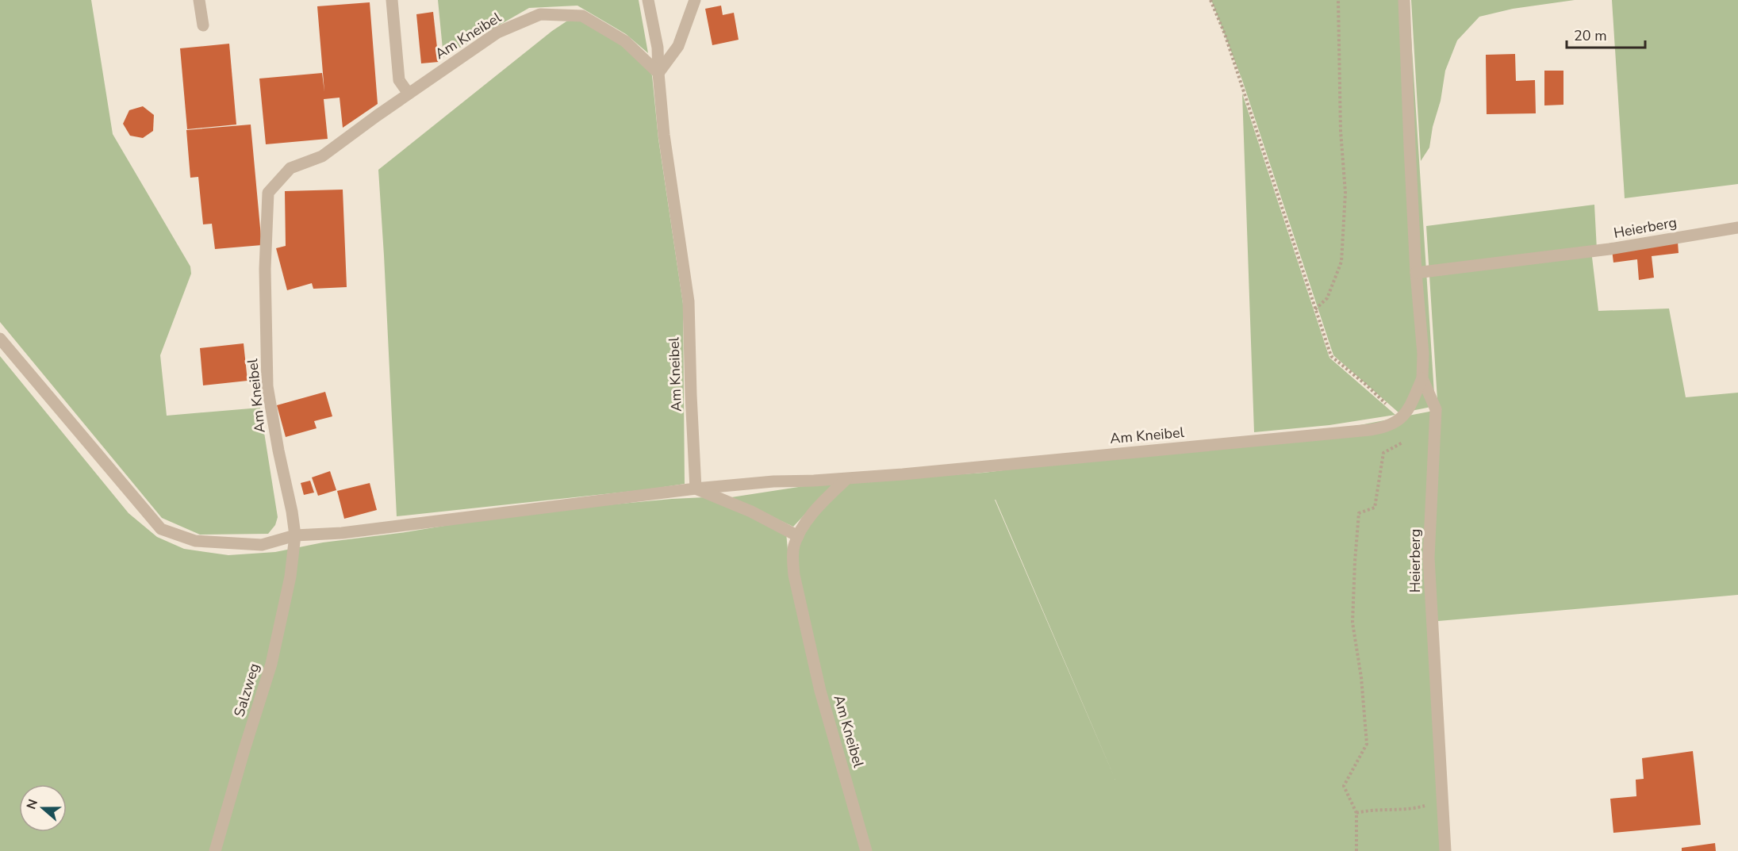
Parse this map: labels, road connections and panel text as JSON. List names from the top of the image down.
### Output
{
  "streets": {
    "street": ["Am Kneibel", "Heierberg", "Salzweg"]
  },
  "crossings": [
    ["Am Kneibel", "Salzweg"]
  ],
  "scale_bar": "20 m",
  "north": "left"
}
